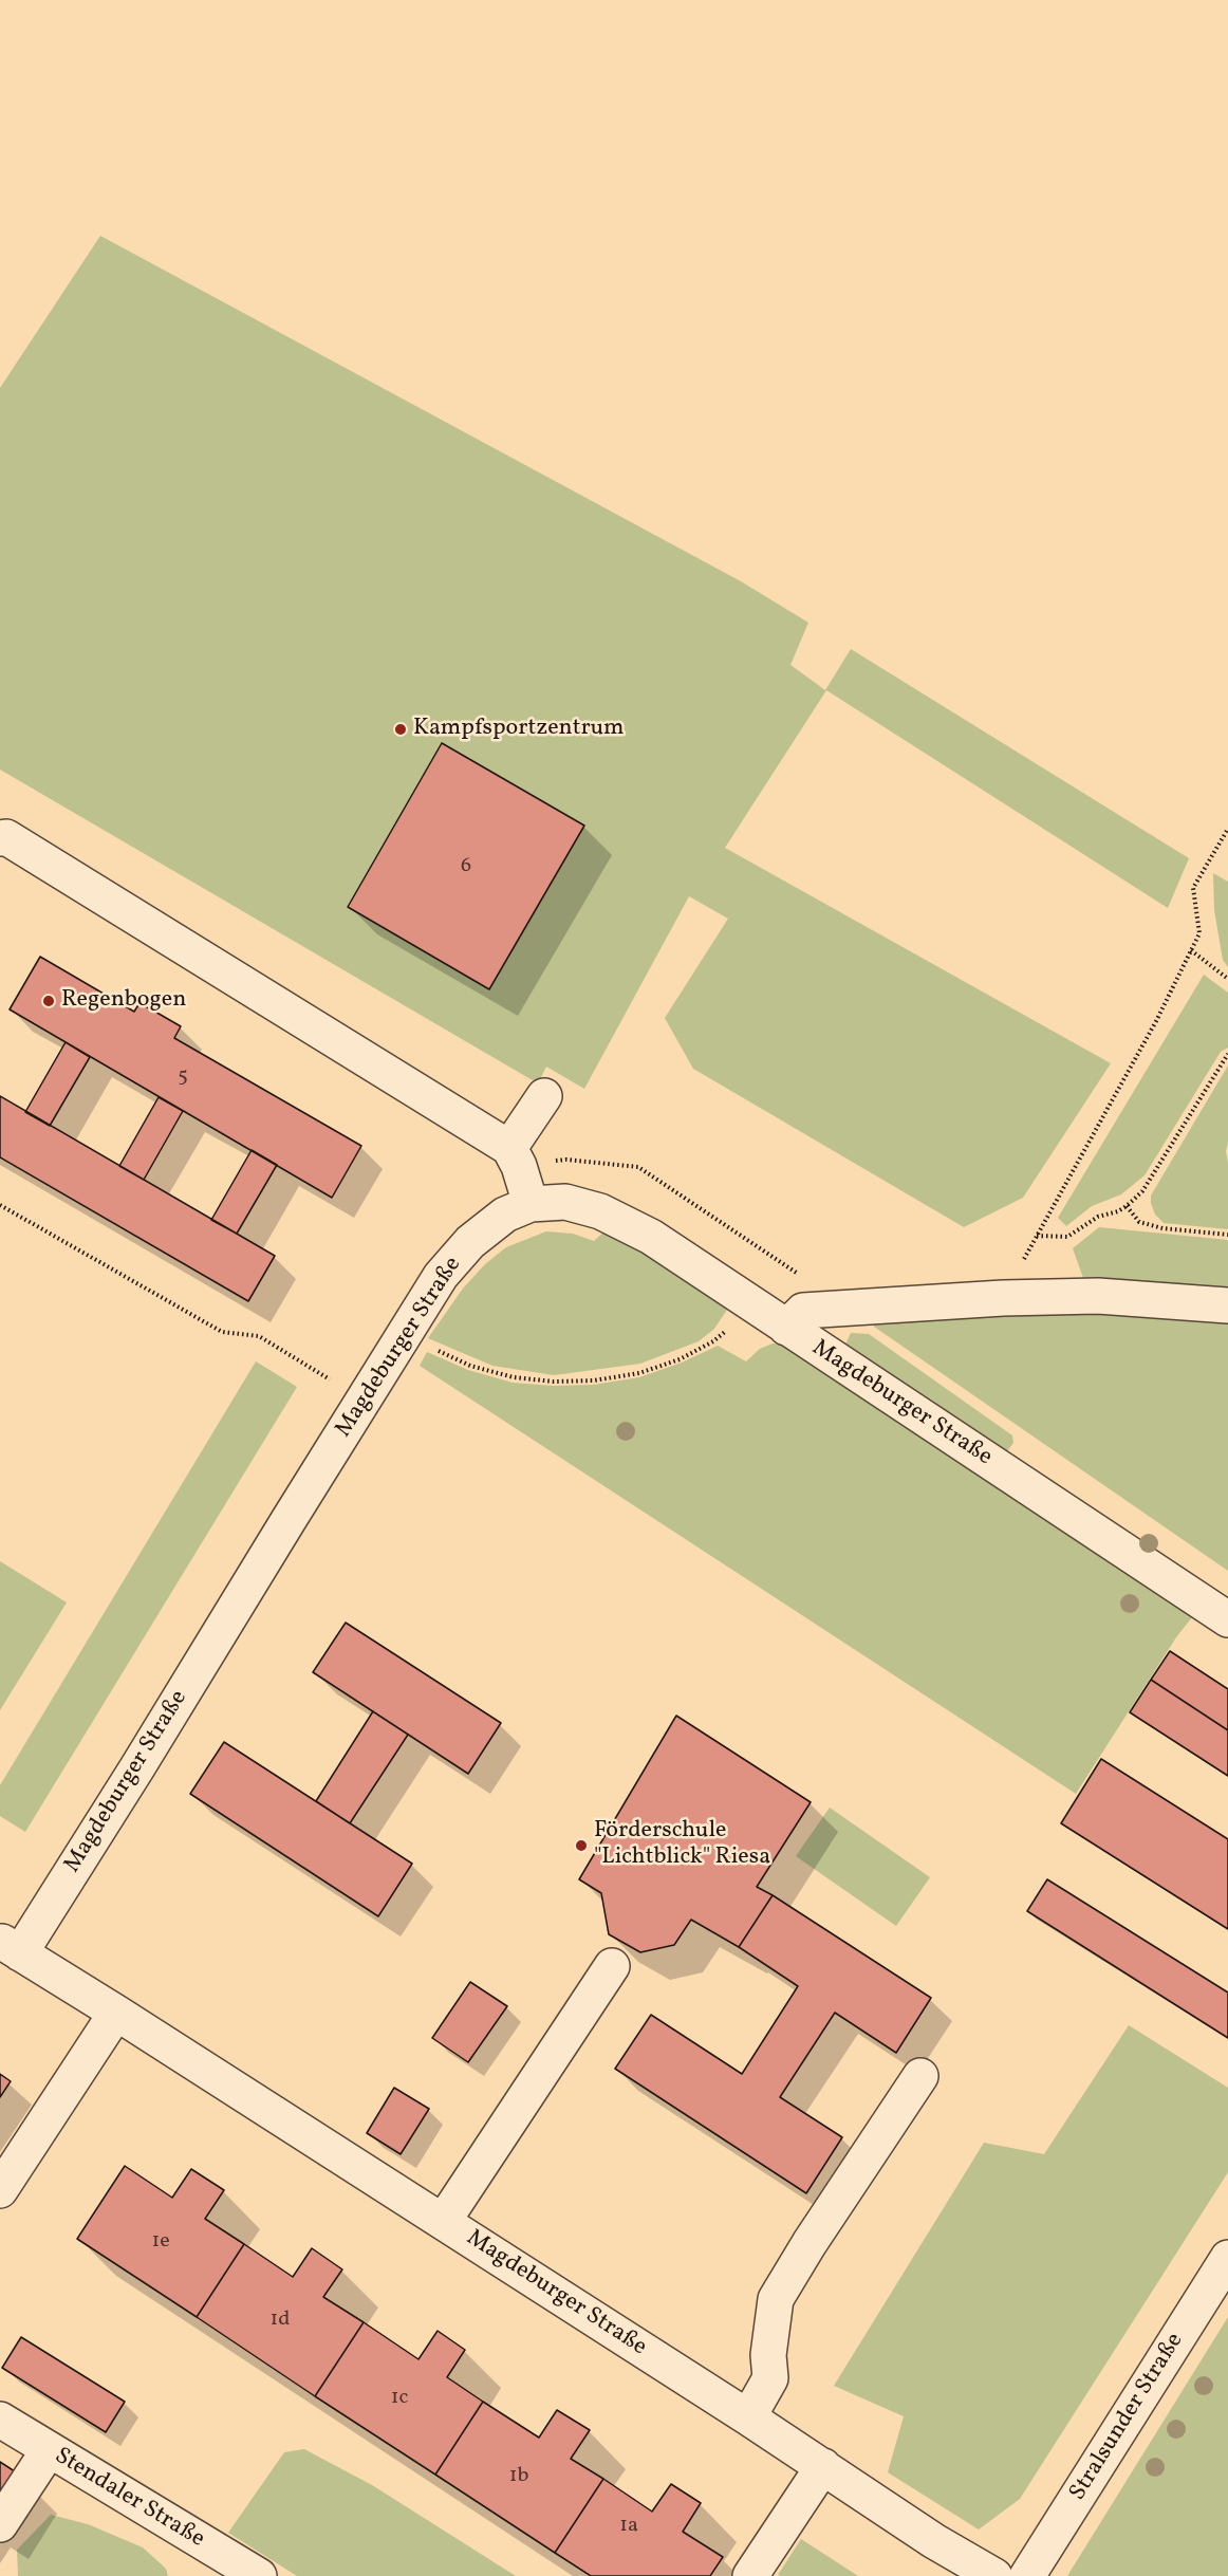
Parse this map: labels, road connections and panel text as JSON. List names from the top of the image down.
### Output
{
  "streets": {
    "street": ["Magdeburger Straße", "Stralsunder Straße", "Stendaler Straße"]
  },
  "places": ["Kampfsportzentrum", "Regenbogen", "Förderschule \"Lichtblick\" Riesa"],
  "house_numbers": [
    "6",
    "5",
    "1e",
    "1d",
    "1c",
    "1b",
    "1a"
  ]
}
